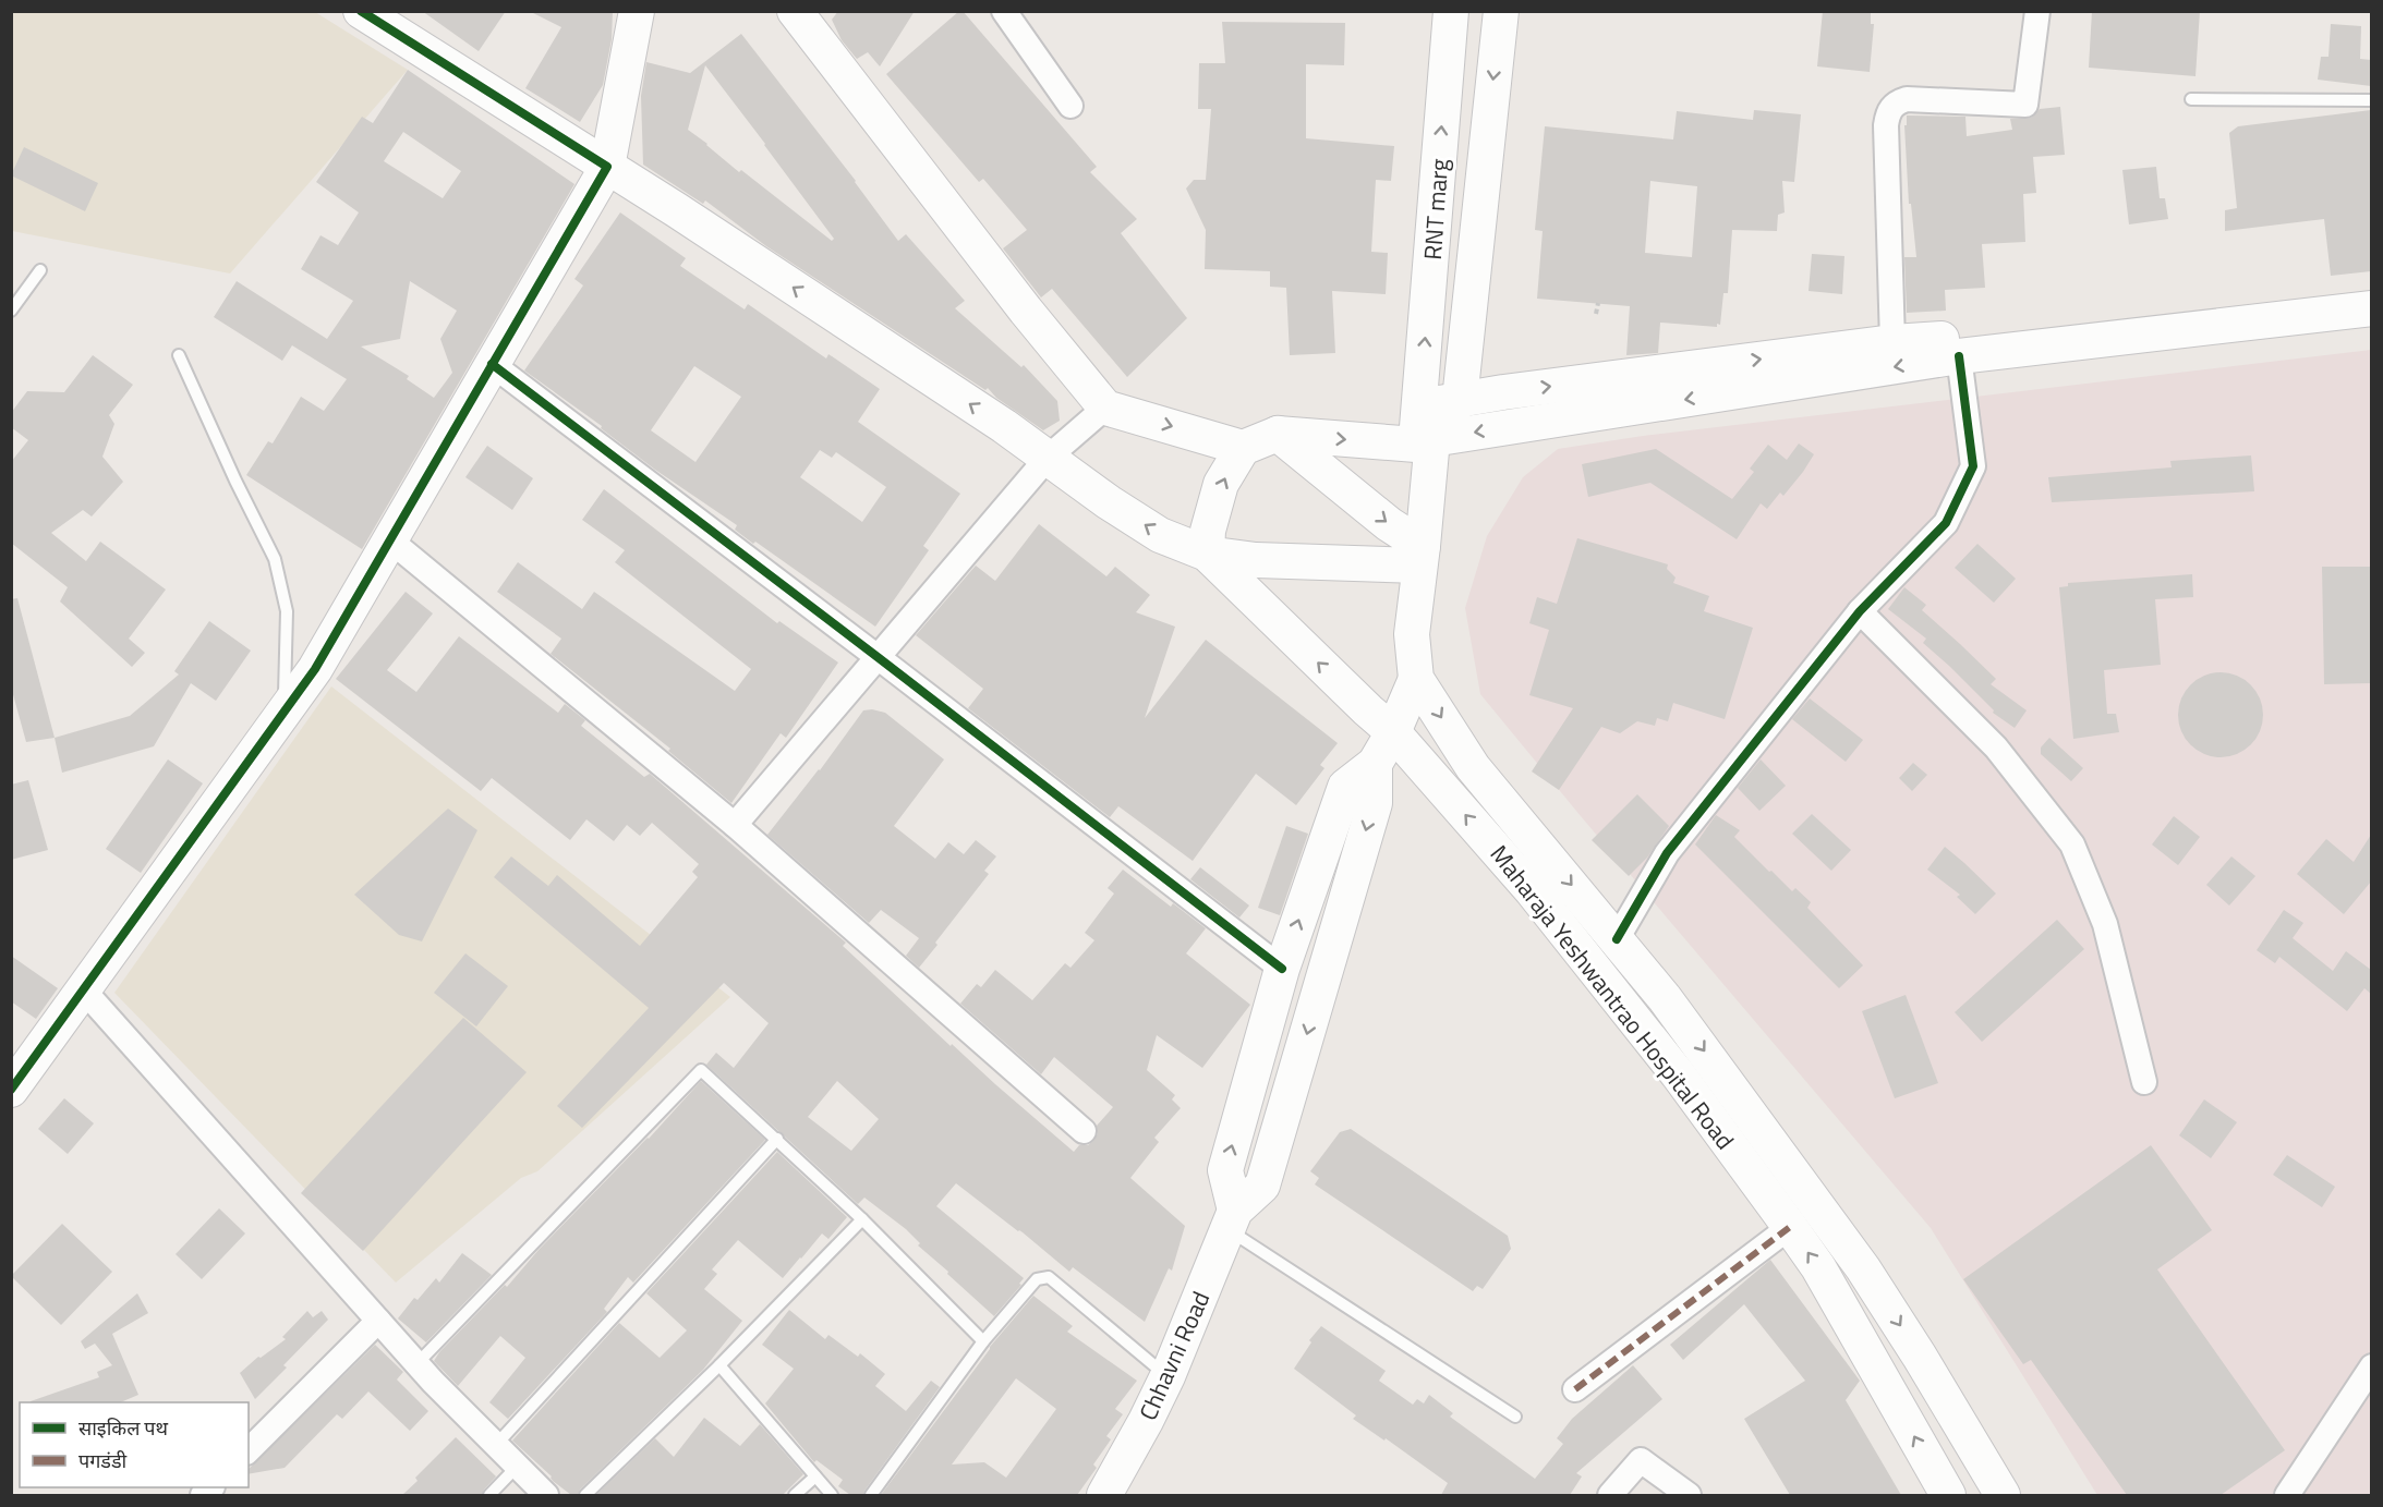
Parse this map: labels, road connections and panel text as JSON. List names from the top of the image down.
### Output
{
  "streets": {
    "main road": ["RNT marg", "Maharaja Yeshwantrao Hospital Road", "Chhavni Road"]
  },
  "crossings": [
    ["RNT marg", "Maharaja Yeshwantrao Hospital Road"]
  ],
  "legend": ["साइकिल पथ", "पगडंडी"]
}
